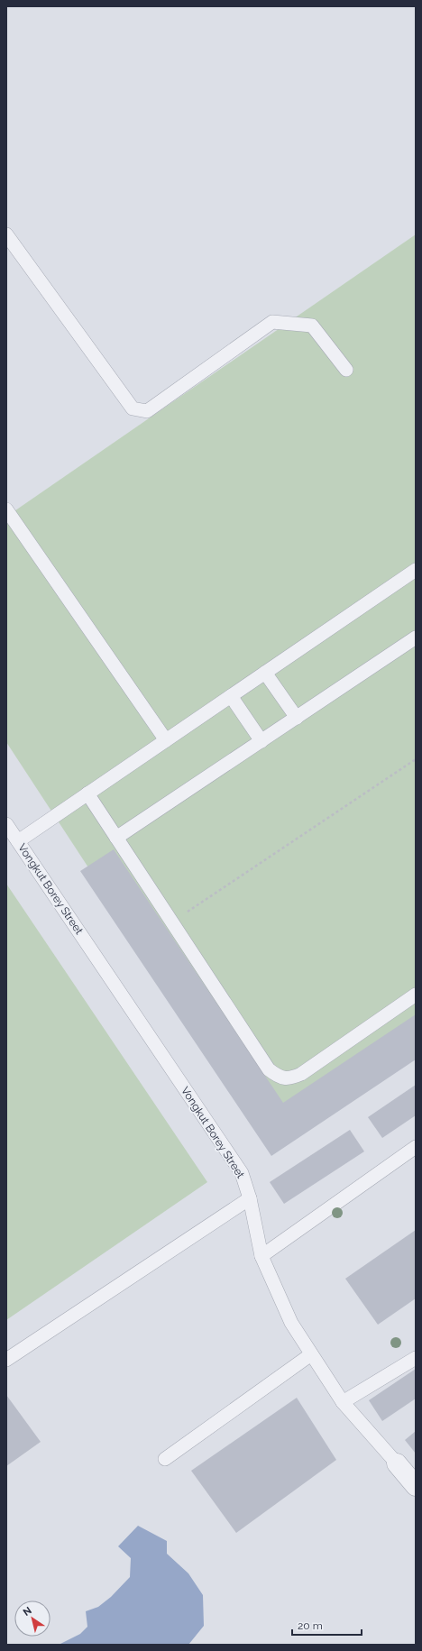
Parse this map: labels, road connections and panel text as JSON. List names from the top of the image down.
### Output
{
  "streets": {
    "street": ["Vongkut Borey Street"]
  },
  "scale_bar": "20 m",
  "north": "top left"
}
